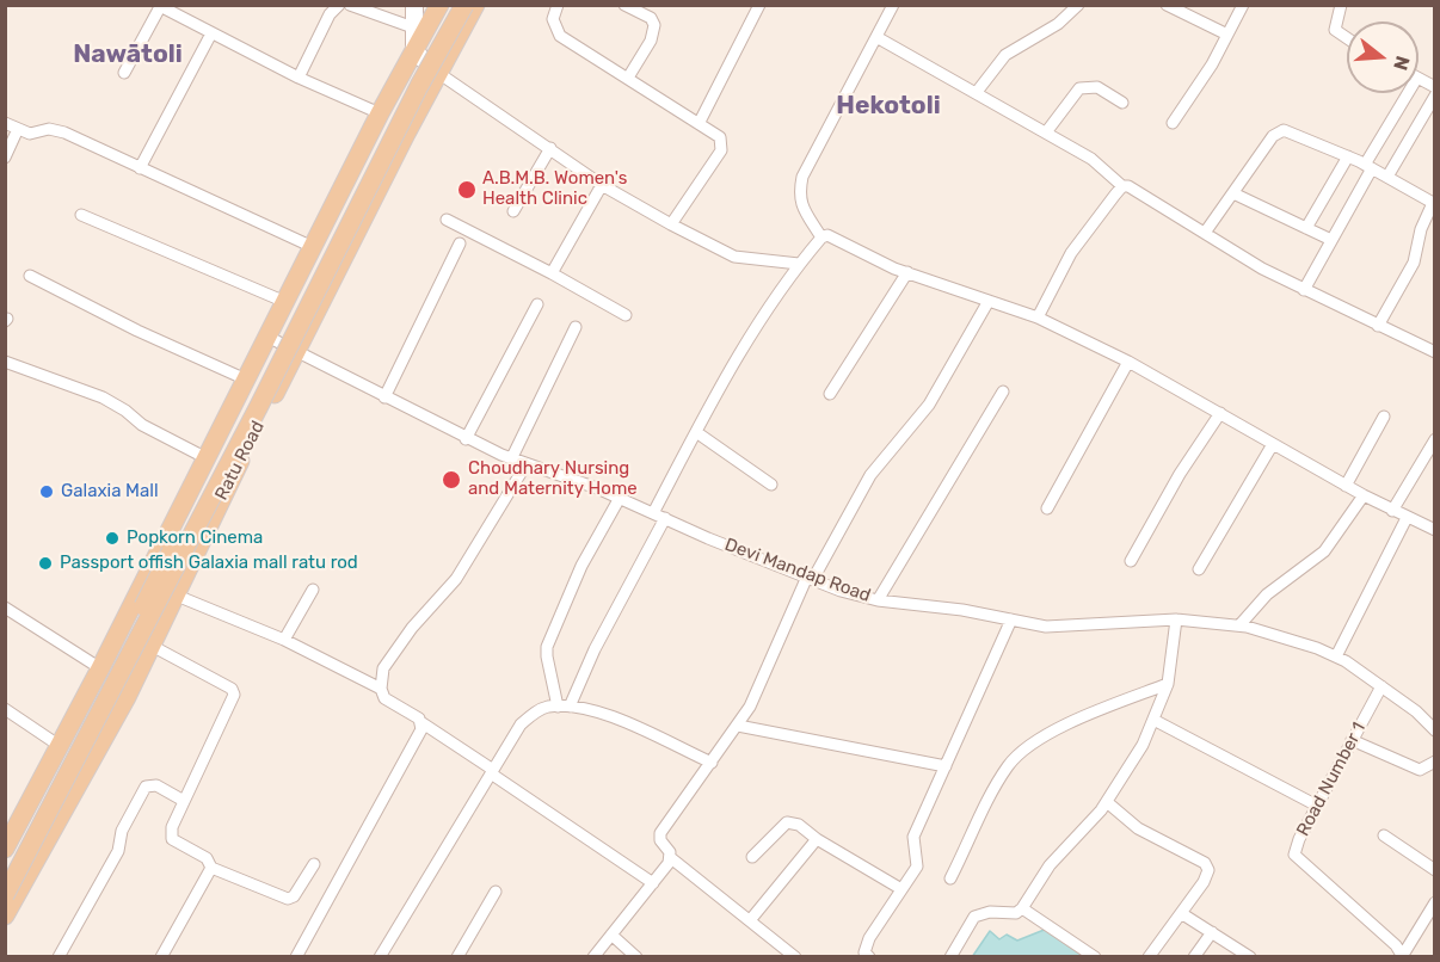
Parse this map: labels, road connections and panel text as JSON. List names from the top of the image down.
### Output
{
  "streets": {
    "main road": ["Ratu Road"],
    "street": ["Devi Mandap Road", "Road Number 1"]
  },
  "crossings": [
    ["Ratu Road", "Devi Mandap Road"],
    ["Devi Mandap Road", "Road Number 1"]
  ],
  "districts": ["Nawātoli", "Hekotoli"],
  "places": [
    "A.B.M.B. Women's Health Clinic",
    "Choudhary Nursing and Maternity Home",
    "Galaxia Mall",
    "Popkorn Cinema",
    "Passport offish Galaxia mall ratu rod"
  ],
  "north": "right"
}
